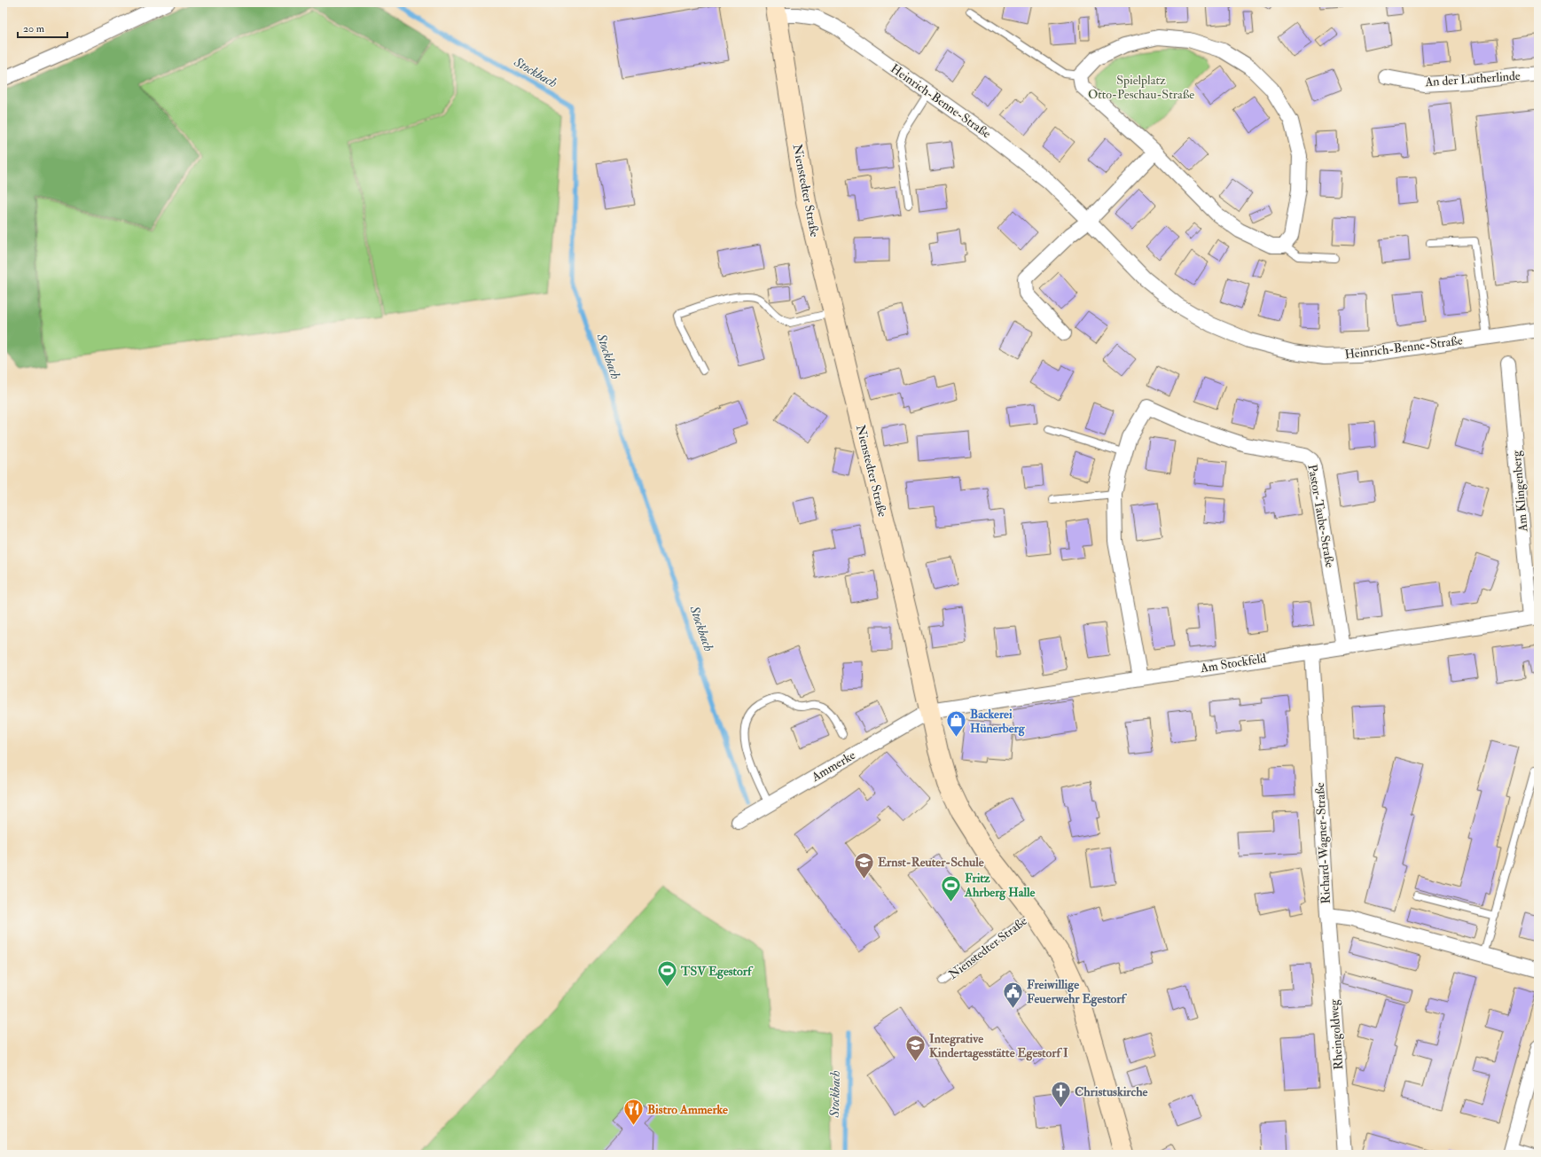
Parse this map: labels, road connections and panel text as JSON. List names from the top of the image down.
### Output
{
  "streets": {
    "main road": ["Nienstedter Straße"],
    "street": [
      "An der Lutherlinde",
      "Heinrich-Benne-Straße",
      "Am Klingenberg",
      "Pastor-Taube-Straße",
      "Am Stockfeld",
      "Ammerke",
      "Richard-Wagner-Straße",
      "Rheingoldweg"
    ]
  },
  "crossings": [
    ["Heinrich-Benne-Straße", "Nienstedter Straße"],
    ["Nienstedter Straße", "Am Stockfeld"],
    ["Nienstedter Straße", "Ammerke"],
    ["Am Klingenberg", "Am Stockfeld"],
    ["Pastor-Taube-Straße", "Am Stockfeld"],
    ["Am Stockfeld", "Ammerke"],
    ["Am Stockfeld", "Richard-Wagner-Straße"],
    ["Richard-Wagner-Straße", "Rheingoldweg"]
  ],
  "water": ["Stockbach"],
  "parks": ["Spielplatz Otto-Peschau-Straße"],
  "places": {
    "shop": ["Backerei Hünerberg"],
    "school or university": ["Ernst-Reuter-Schule", "Integrative Kindertagesstätte Egestorf I"],
    "sports": ["Fritz Ahrberg Halle", "TSV Egestorf"],
    "public building": ["Freiwillige Feuerwehr Egestorf"],
    "church": ["Christuskirche"],
    "restaurant": ["Bistro Ammerke"]
  },
  "scale_bar": "20 m"
}
